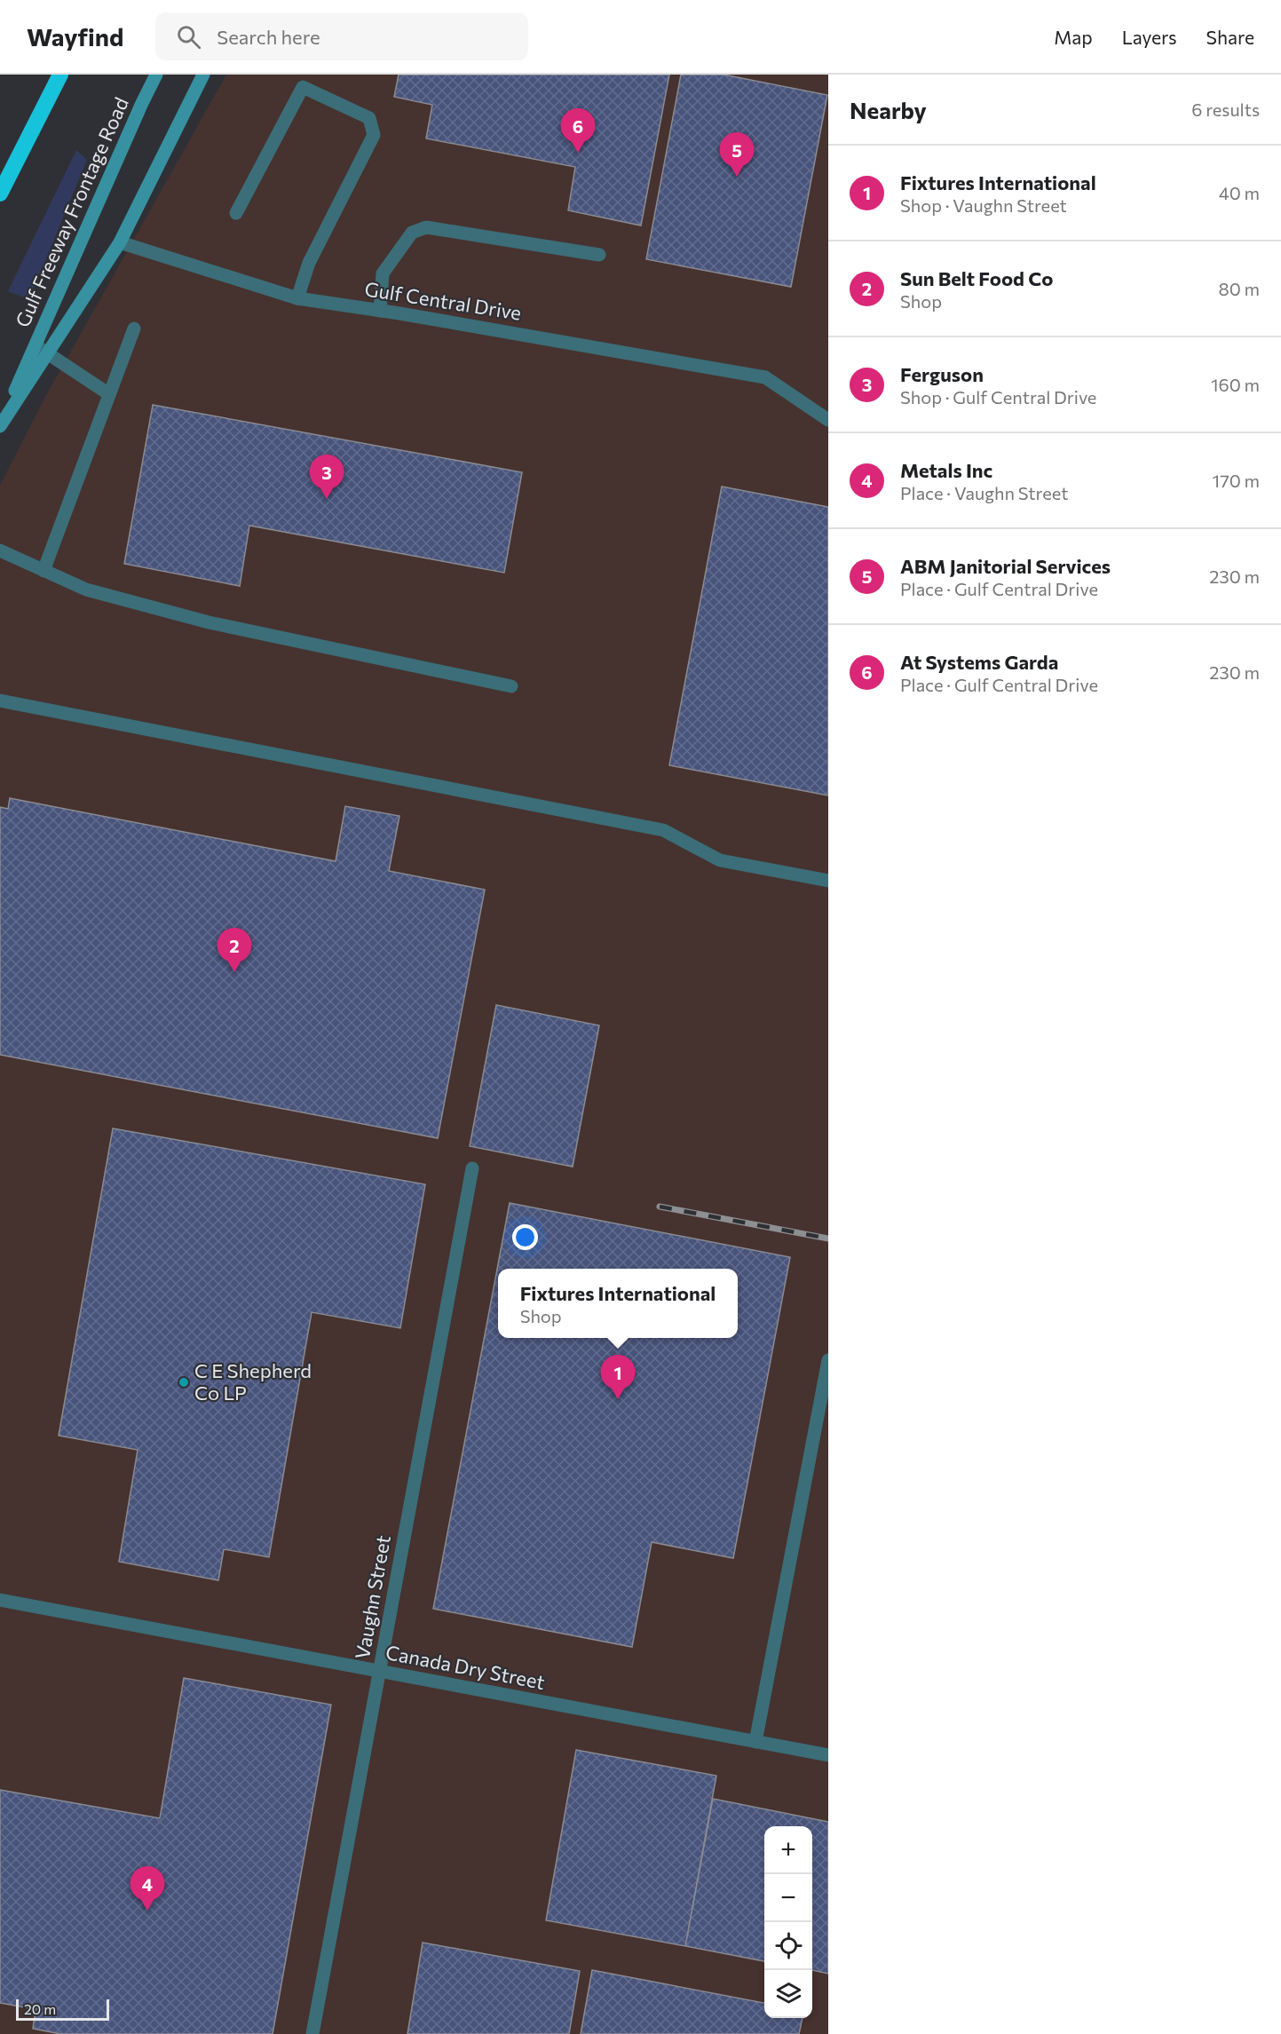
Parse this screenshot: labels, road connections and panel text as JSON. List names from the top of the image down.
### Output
{
  "streets": {
    "main road": ["Gulf Freeway Frontage Road"],
    "street": ["Gulf Central Drive", "Vaughn Street", "Canada Dry Street"]
  },
  "crossings": [
    ["Vaughn Street", "Canada Dry Street"]
  ],
  "places": ["C E Shepherd Co LP"],
  "scale_bar": "20 m",
  "page": {
    "header": "Wayfind",
    "search": "Search here",
    "nav": ["Map", "Layers", "Share"],
    "heading": ["Nearby", "6 results"],
    "pins": [
      "6",
      "5",
      "3",
      "2",
      "1",
      "4"
    ],
    "list": [
      {
        "mark": "1",
        "name": "Fixtures International",
        "note": "Shop · Vaughn Street",
        "value": "40 m"
      },
      {
        "mark": "2",
        "name": "Sun Belt Food Co",
        "note": "Shop",
        "value": "80 m"
      },
      {
        "mark": "3",
        "name": "Ferguson",
        "note": "Shop · Gulf Central Drive",
        "value": "160 m"
      },
      {
        "mark": "4",
        "name": "Metals Inc",
        "note": "Place · Vaughn Street",
        "value": "170 m"
      },
      {
        "mark": "5",
        "name": "ABM Janitorial Services",
        "note": "Place · Gulf Central Drive",
        "value": "230 m"
      },
      {
        "mark": "6",
        "name": "At Systems Garda",
        "note": "Place · Gulf Central Drive",
        "value": "230 m"
      }
    ],
    "popup": ["Fixtures International", "Shop"],
    "map_buttons": ["+", "−"],
    "scale": "20 m"
  }
}
